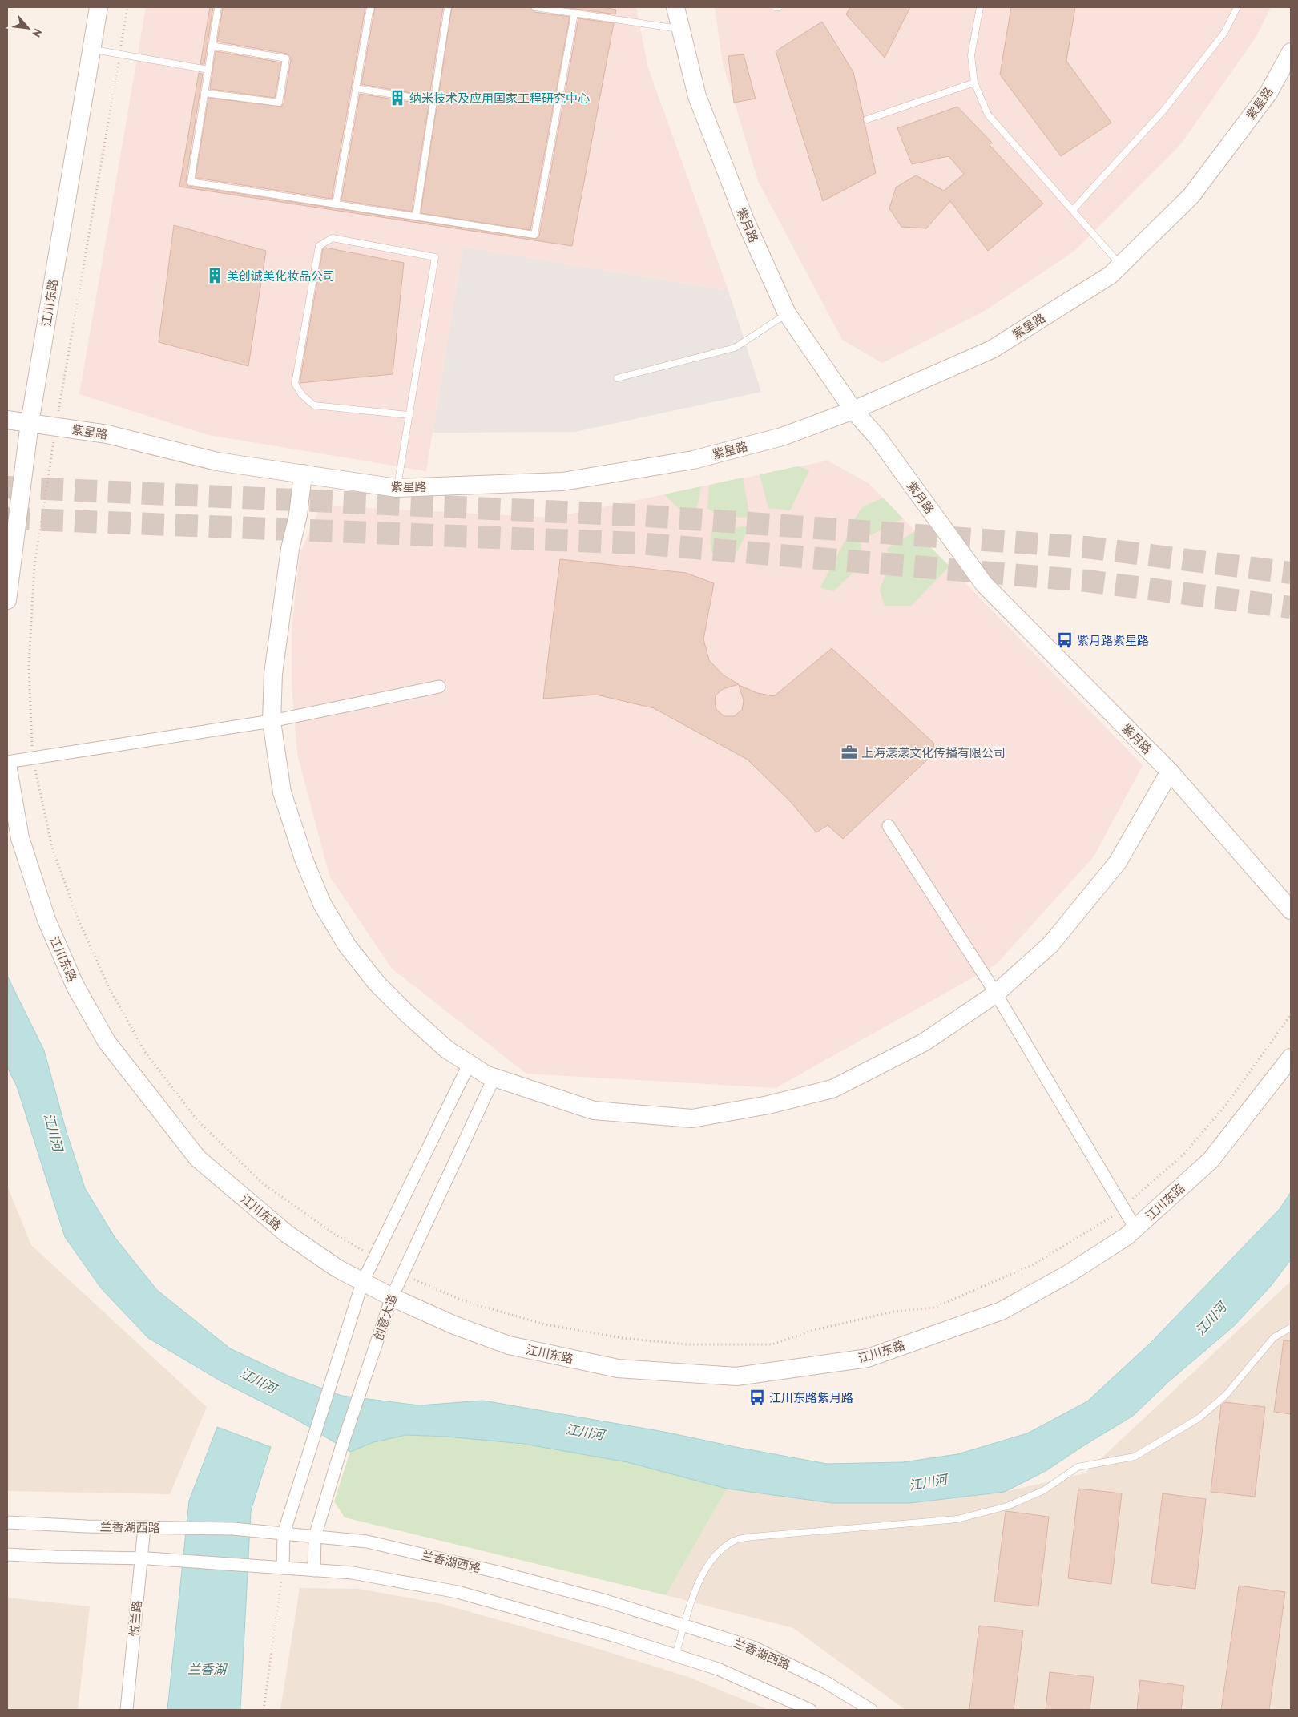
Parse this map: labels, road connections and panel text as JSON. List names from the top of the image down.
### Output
{
  "streets": {
    "street": [
      "紫星路",
      "紫月路",
      "江川东路",
      "创意大道",
      "兰香湖西路",
      "悦兰路"
    ]
  },
  "crossings": [
    ["紫星路", "紫月路"],
    ["紫星路", "江川东路"],
    ["江川东路", "创意大道"],
    ["创意大道", "兰香湖西路"],
    ["兰香湖西路", "悦兰路"]
  ],
  "water": ["江川河", "兰香湖"],
  "places": {
    "building": ["纳米技术及应用国家工程研究中心", "美创诚美化妆品公司"],
    "bus stop": ["紫月路紫星路", "江川东路紫月路"],
    "office": ["上海漾漾文化传播有限公司"]
  },
  "north": "bottom right"
}
